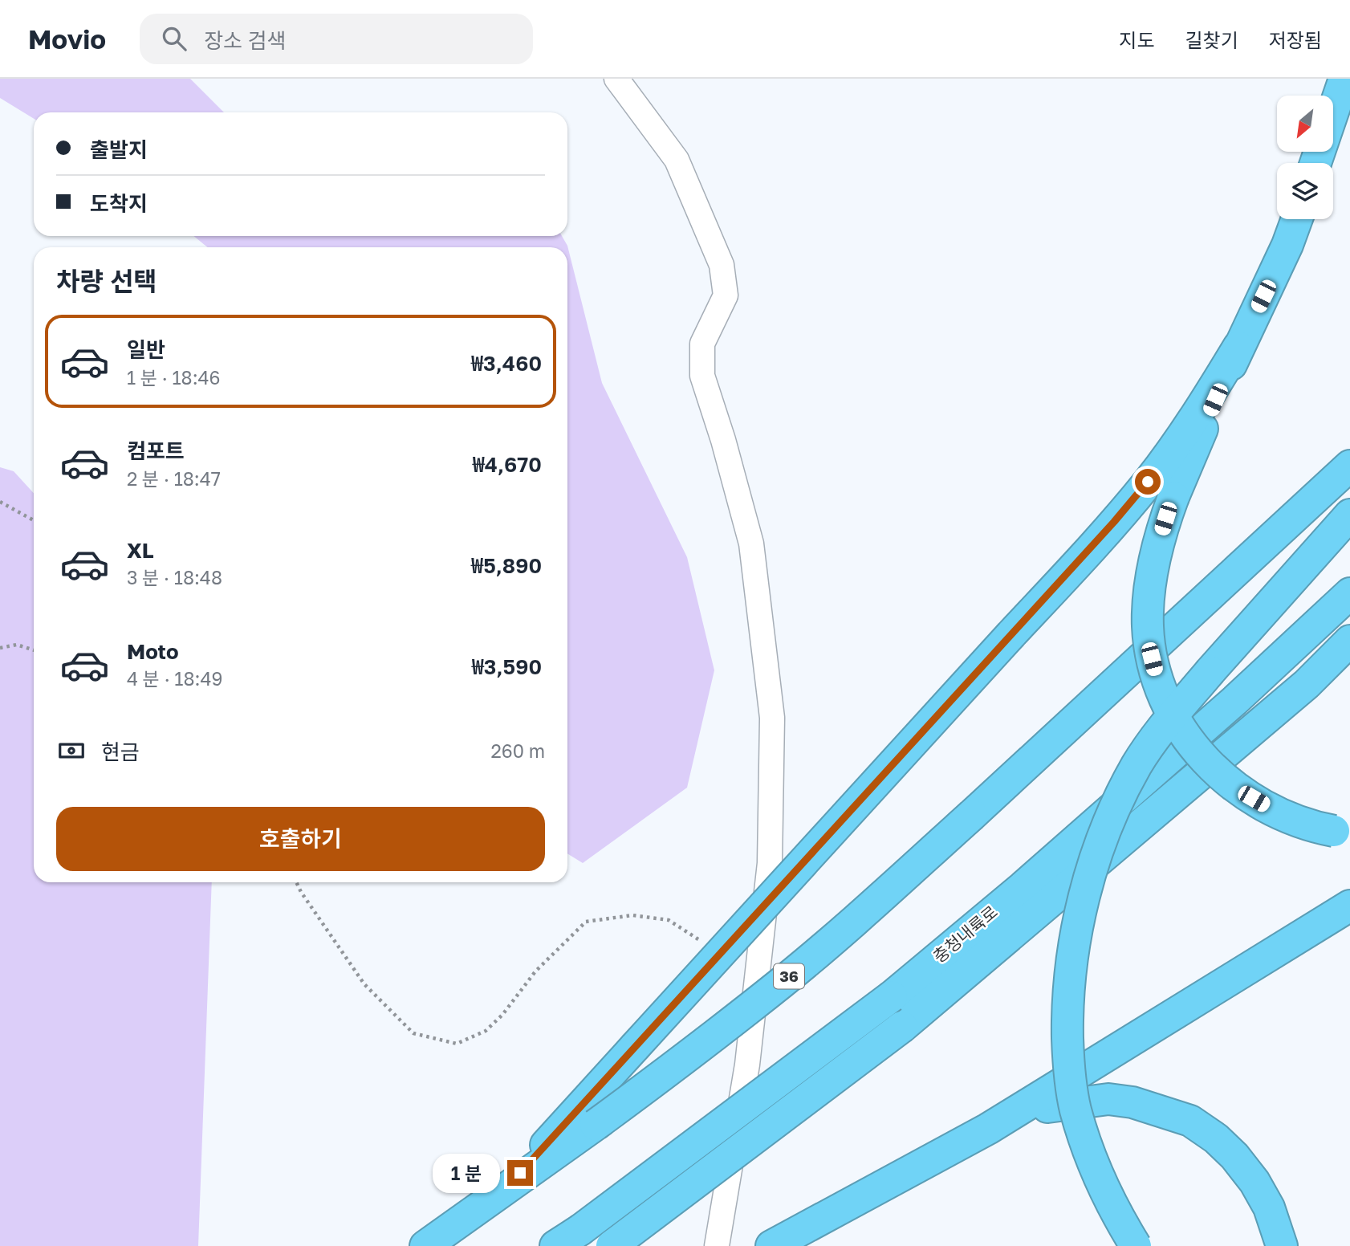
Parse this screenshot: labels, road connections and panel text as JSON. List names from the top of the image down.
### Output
{
  "streets": {
    "highway": ["충청내륙로", "36"]
  },
  "north": "bottom left",
  "page": {
    "header": "Movio",
    "search": "장소 검색",
    "nav": ["지도", "길찾기", "저장됨"],
    "banner": ["출발지", "도착지"],
    "heading": "차량 선택",
    "list": [
      {
        "name": "일반",
        "note": "1 분 · 18:46",
        "value": "₩3,460"
      },
      {
        "name": "컴포트",
        "note": "2 분 · 18:47",
        "value": "₩4,670"
      },
      {
        "name": "XL",
        "note": "3 분 · 18:48",
        "value": "₩5,890"
      },
      {
        "name": "Moto",
        "note": "4 분 · 18:49",
        "value": "₩3,590"
      }
    ],
    "pay": ["현금", "260 m"],
    "buttons": "호출하기",
    "bubble": "1 분"
  }
}
